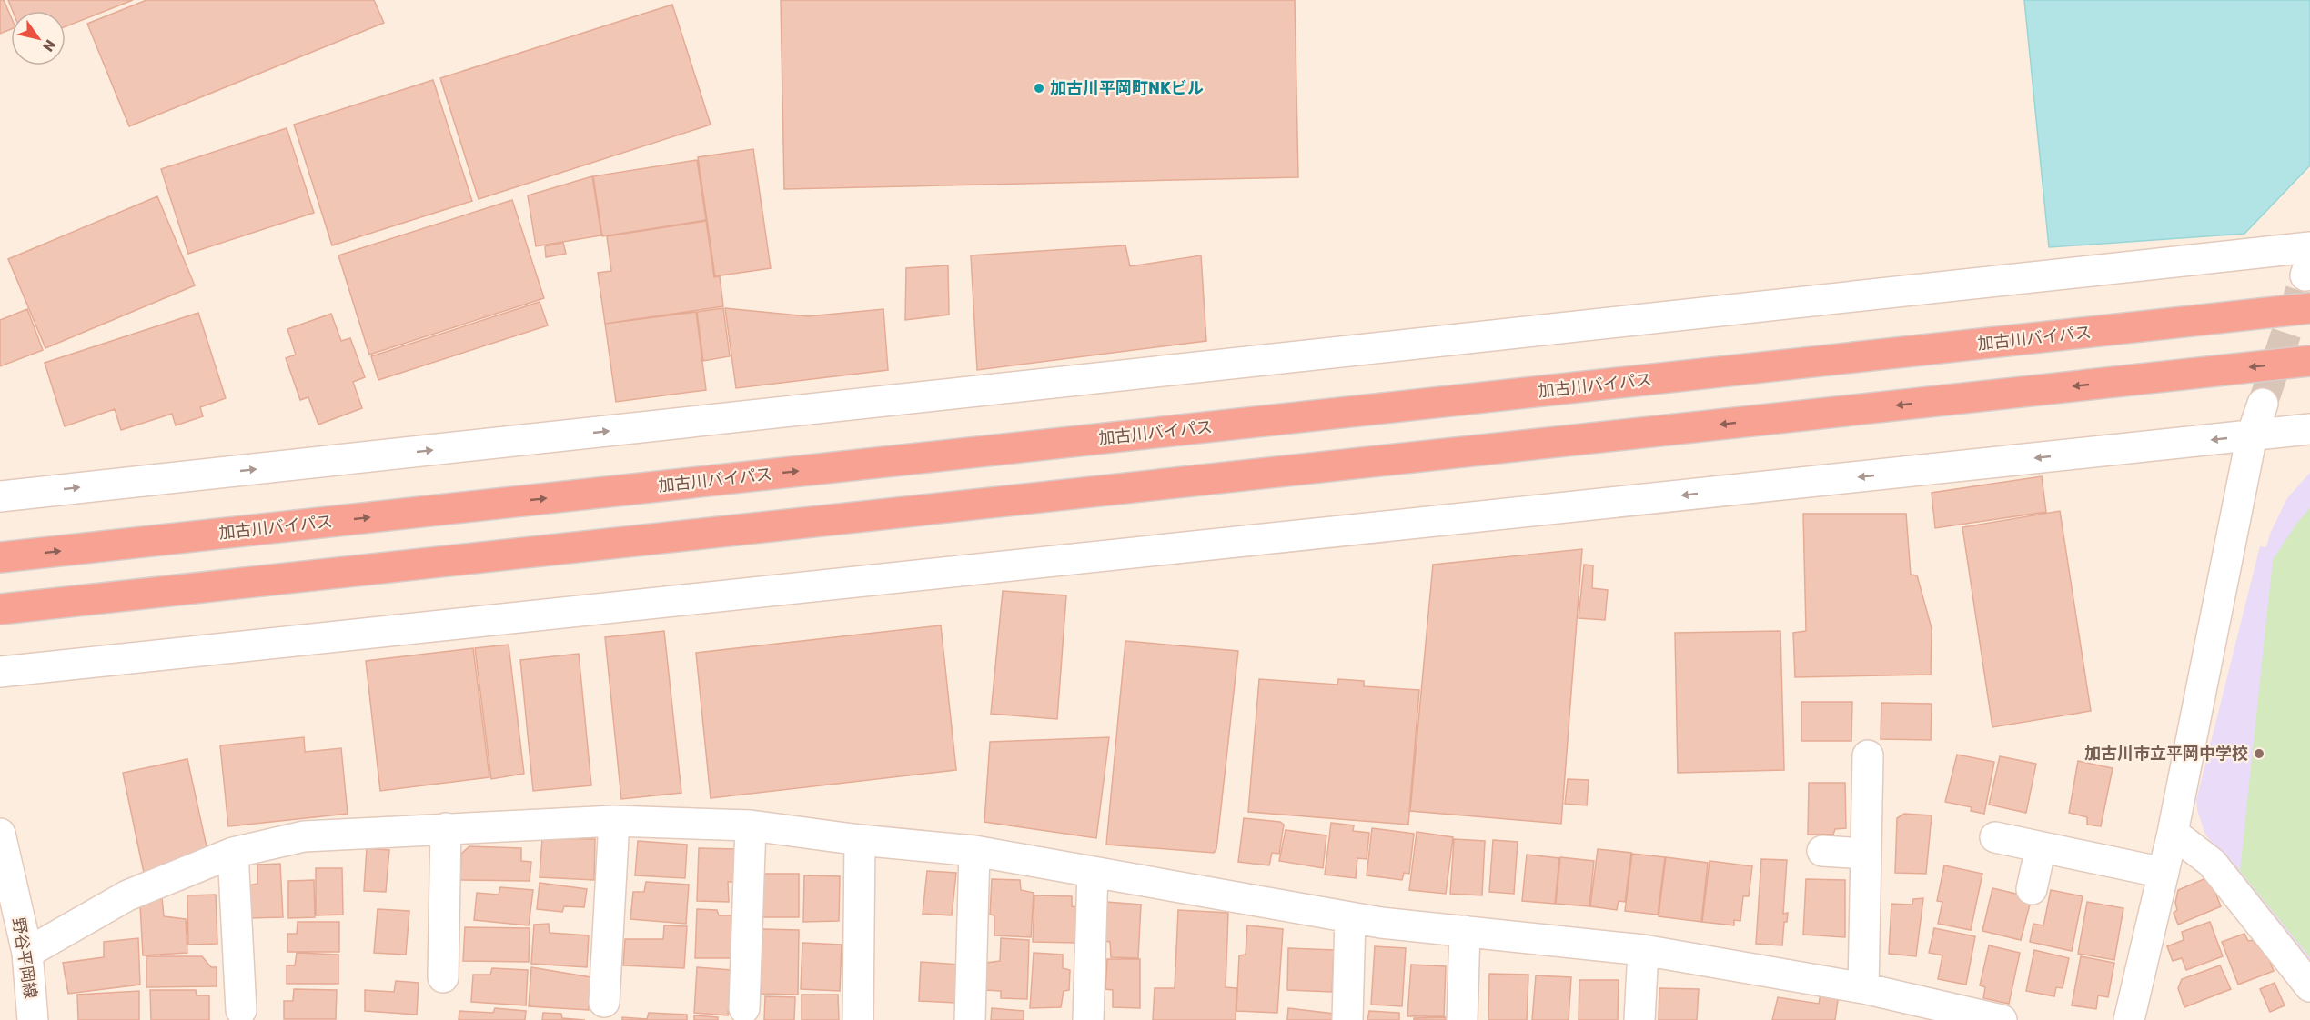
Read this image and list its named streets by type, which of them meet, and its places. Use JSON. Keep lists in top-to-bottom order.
{
  "streets": {
    "highway": ["加古川バイパス"],
    "street": ["野谷平岡線"]
  },
  "places": ["加古川平岡町NKビル", "加古川市立平岡中学校"],
  "north": "bottom right"
}
